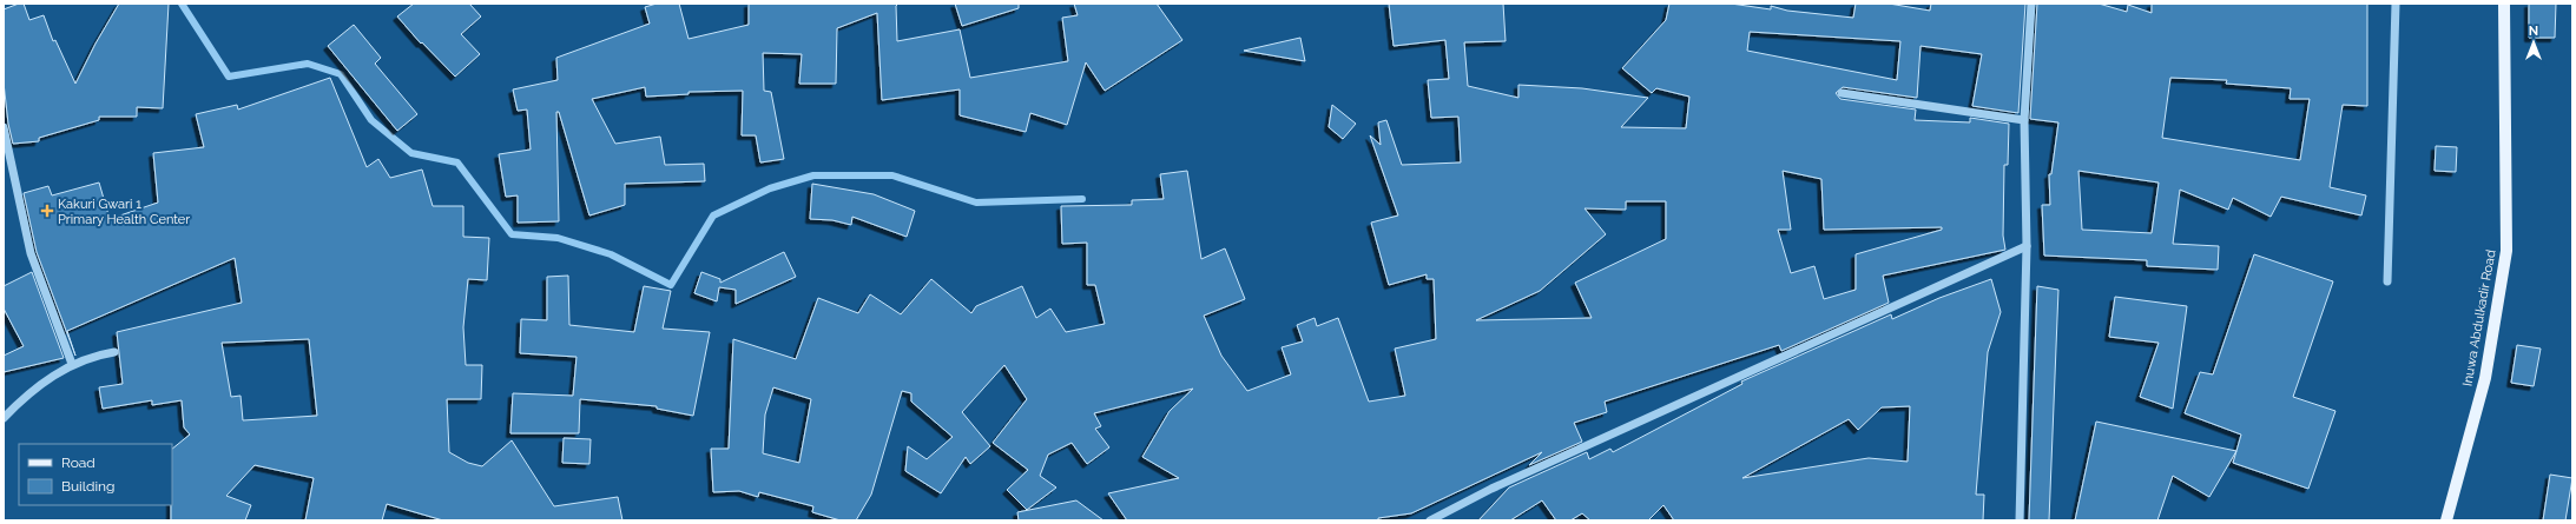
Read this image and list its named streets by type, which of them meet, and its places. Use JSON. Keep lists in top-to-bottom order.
{
  "streets": {
    "main road": ["Inuwa Abdulkadir Road"]
  },
  "places": {
    "health": ["Kakuri Gwari 1 Primary Health Center"]
  },
  "legend": ["Road", "Building"],
  "north": "top"
}
